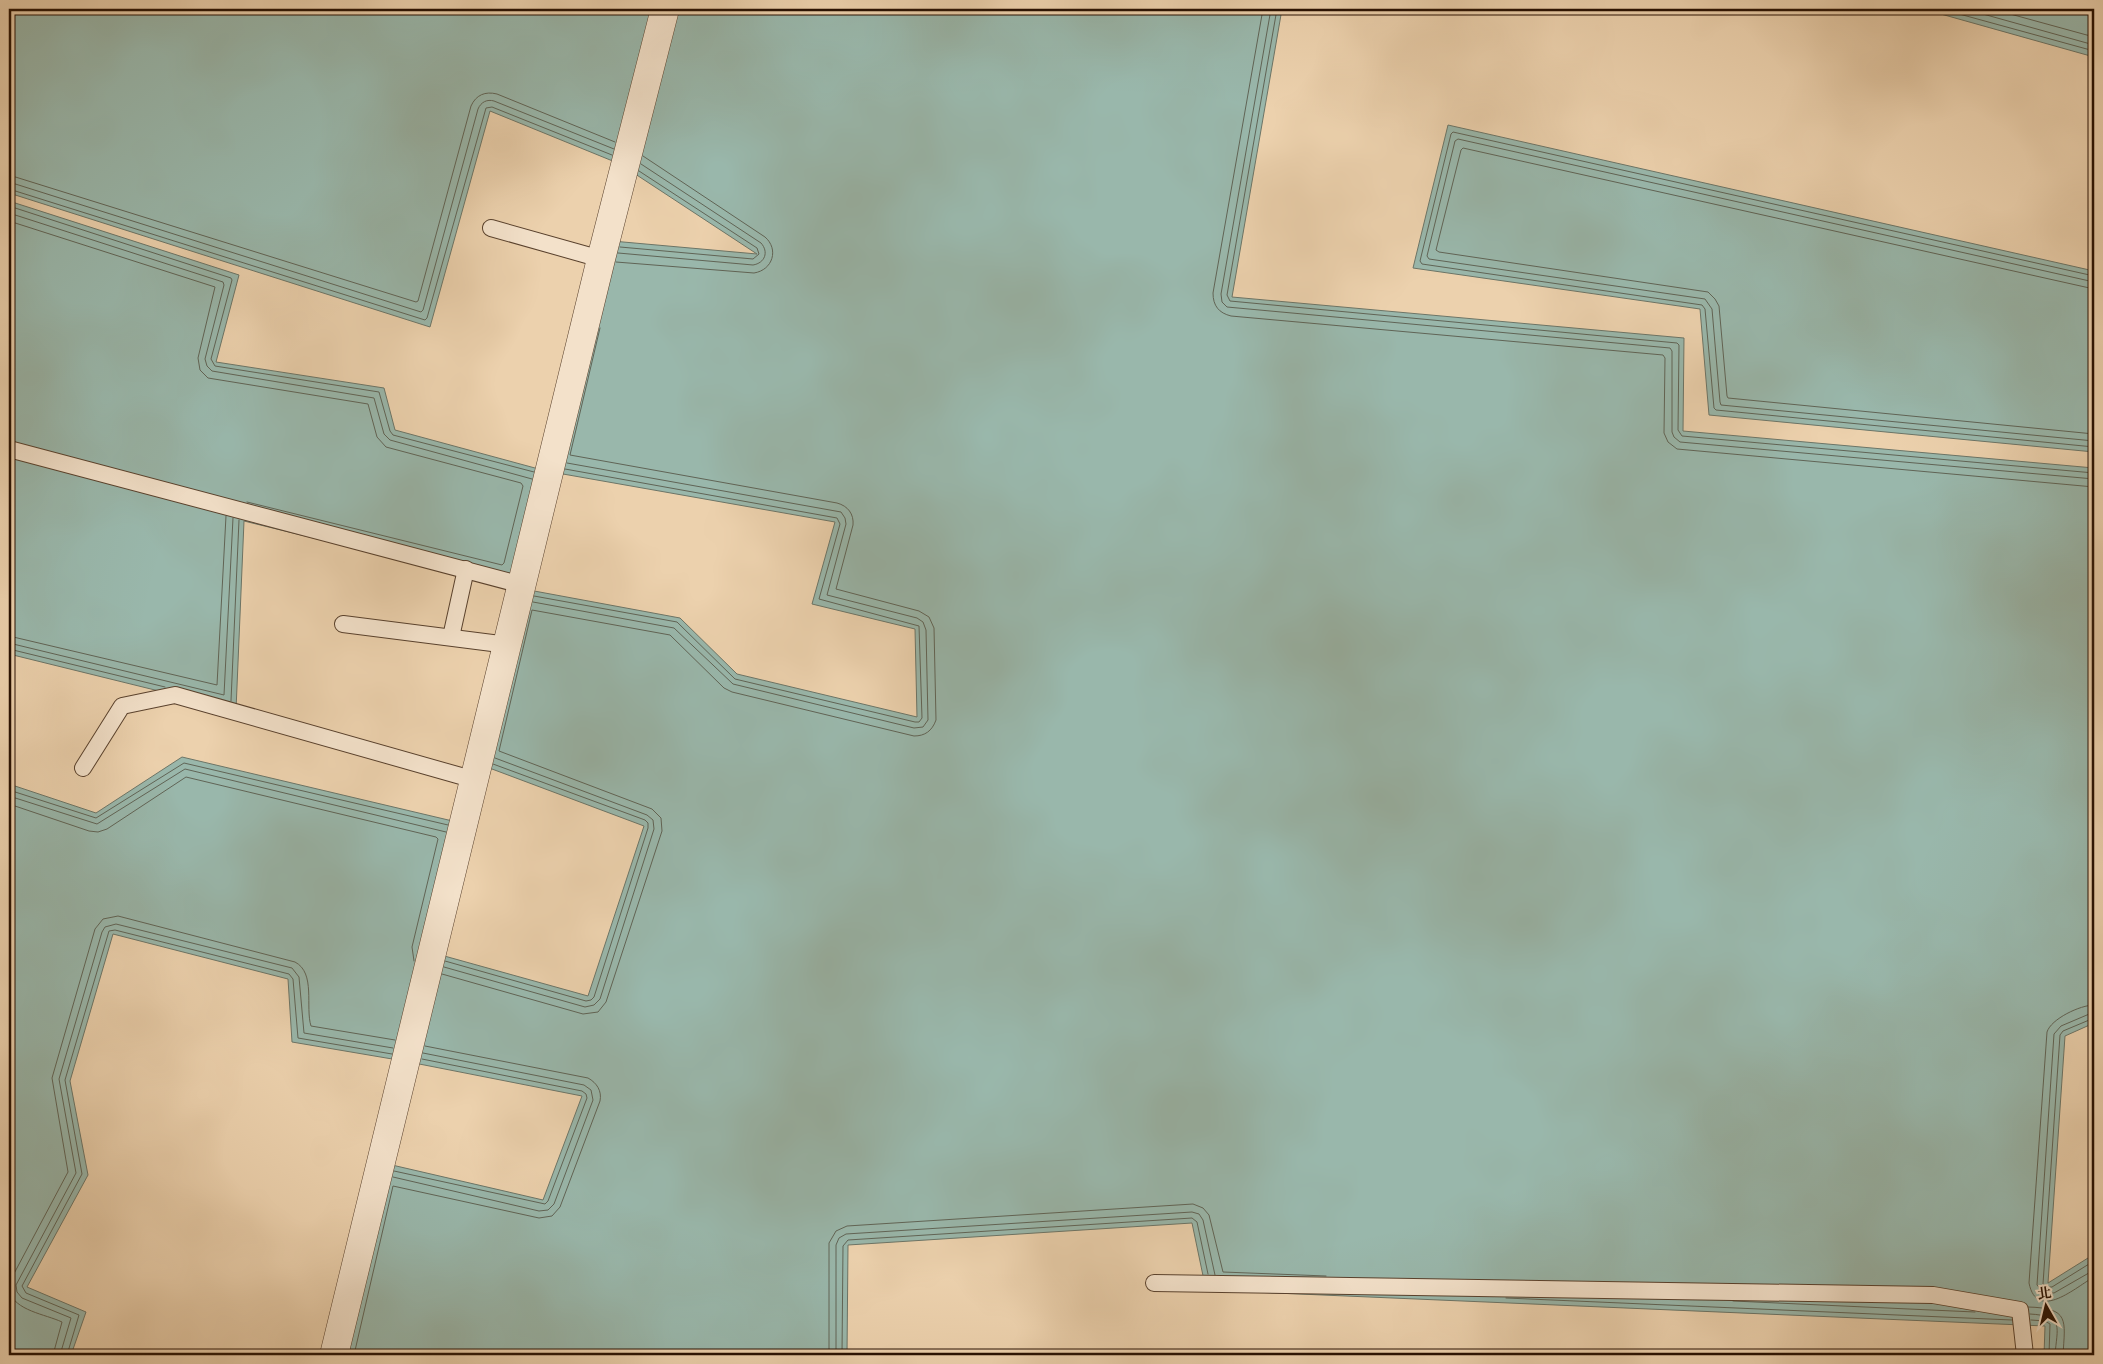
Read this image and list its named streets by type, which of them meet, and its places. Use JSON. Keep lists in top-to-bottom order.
{
  "north": "top"
}
